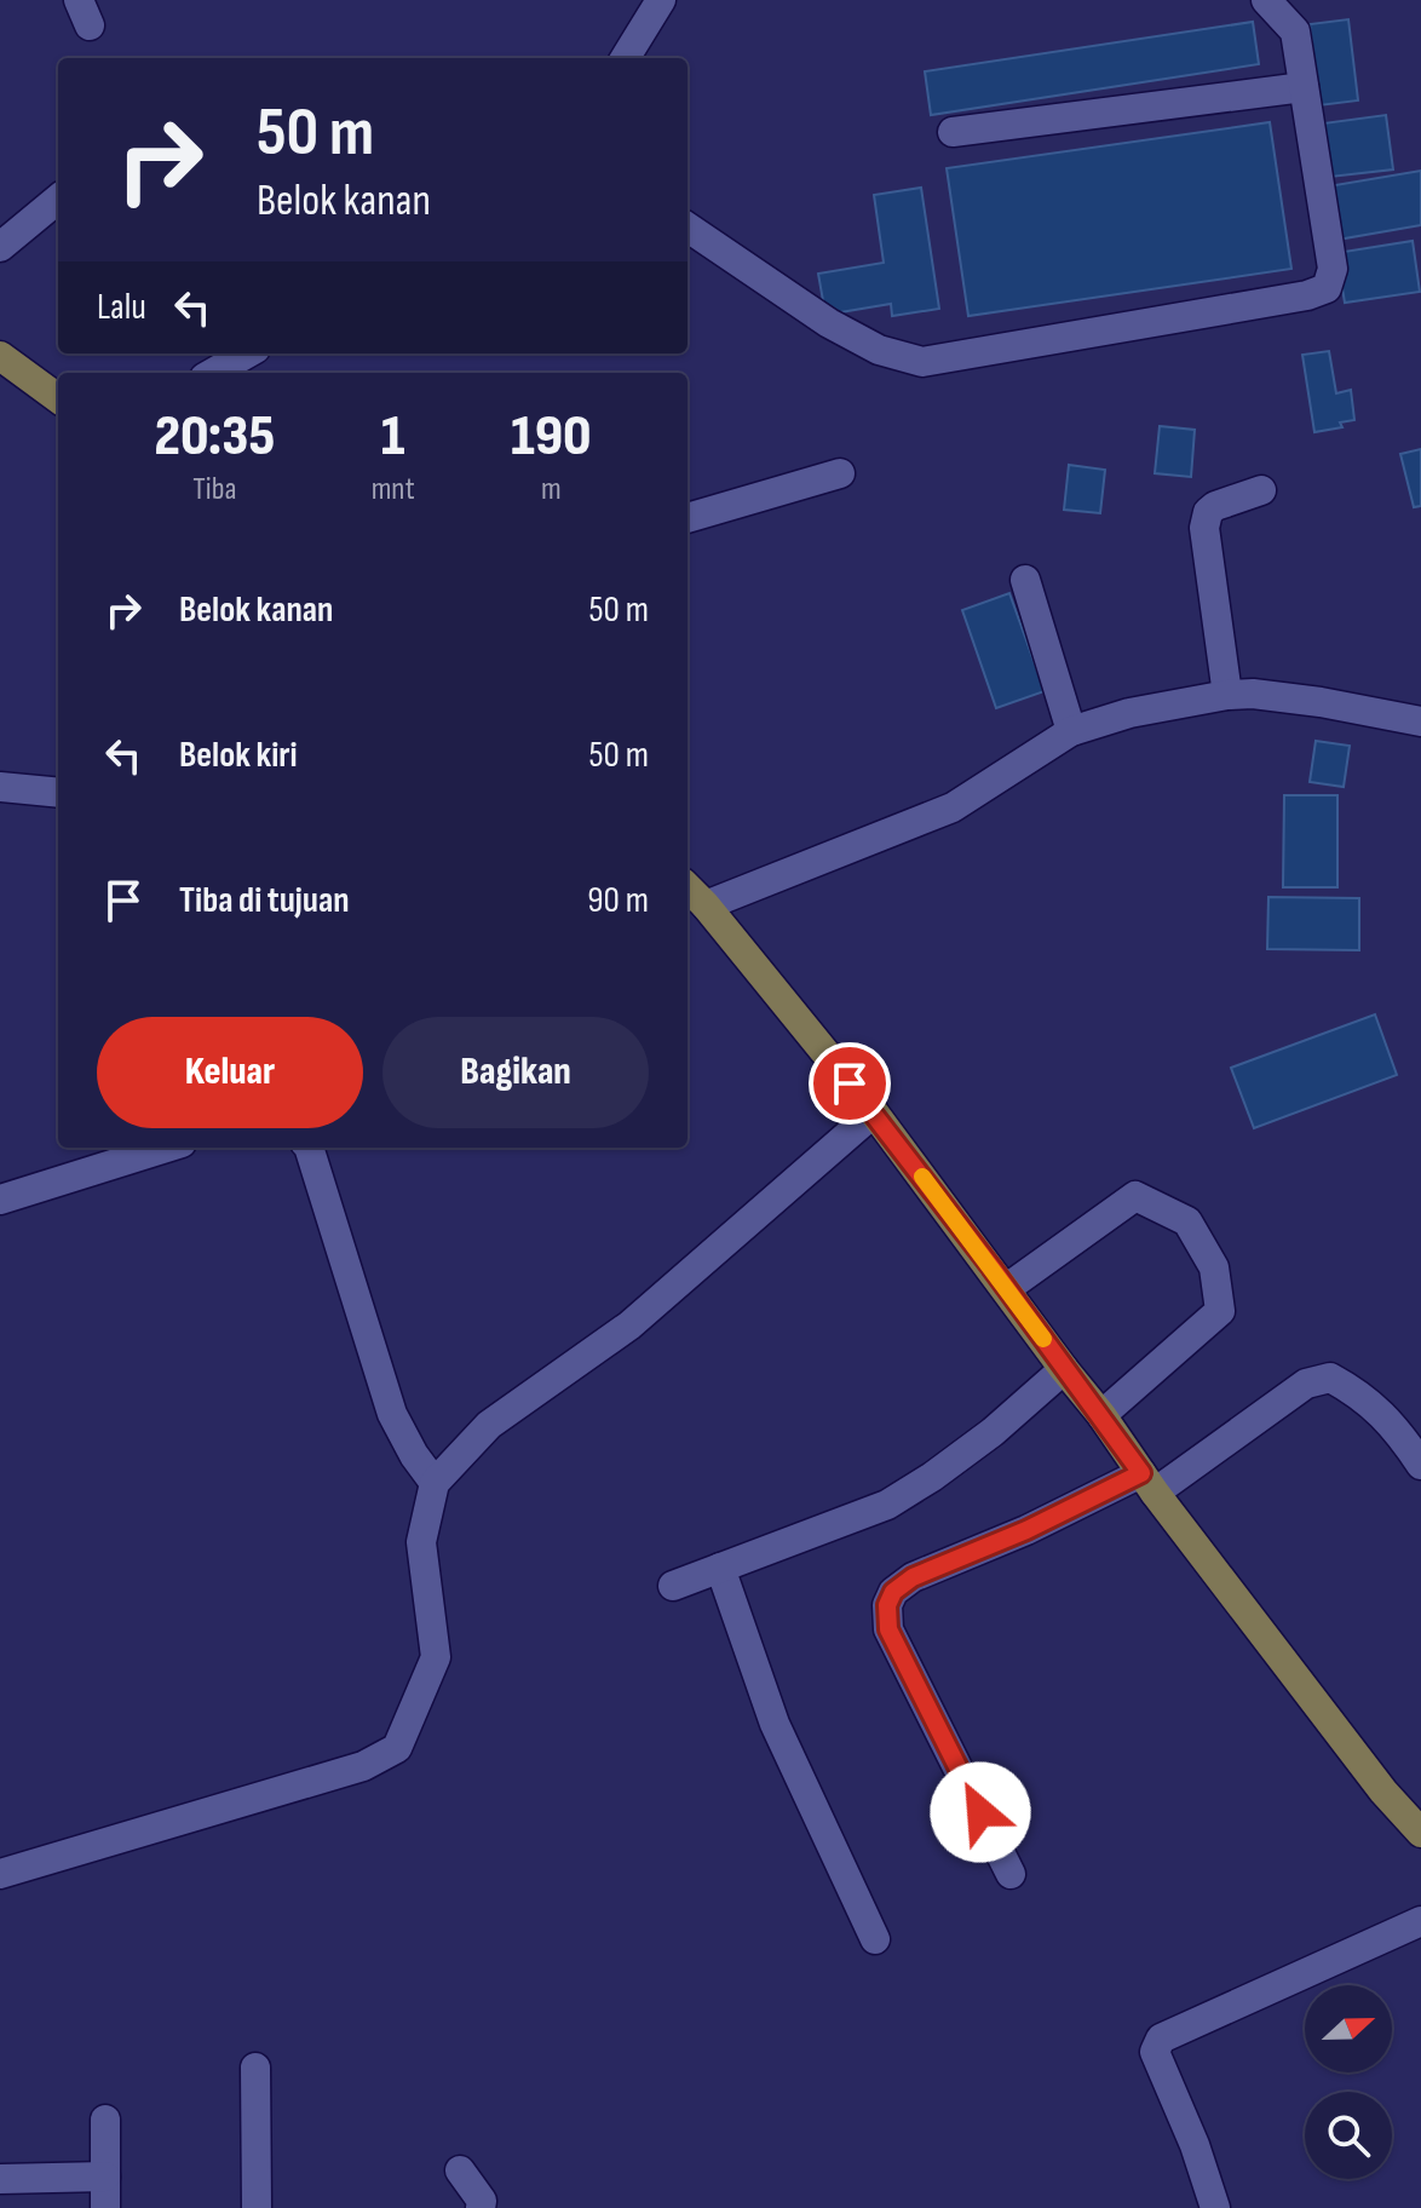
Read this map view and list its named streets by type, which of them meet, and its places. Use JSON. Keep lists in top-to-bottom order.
{
  "north": "right",
  "page": {
    "turn": ["50 m", "Belok kanan"],
    "then": "Lalu",
    "eta": [
      "20:35",
      "Tiba",
      "1",
      "mnt",
      "190",
      "m"
    ],
    "list": [
      {
        "name": "Belok kanan",
        "value": "50 m"
      },
      {
        "name": "Belok kiri",
        "value": "50 m"
      },
      {
        "name": "Tiba di tujuan",
        "value": "90 m"
      }
    ],
    "buttons": ["Keluar", "Bagikan"]
  }
}
